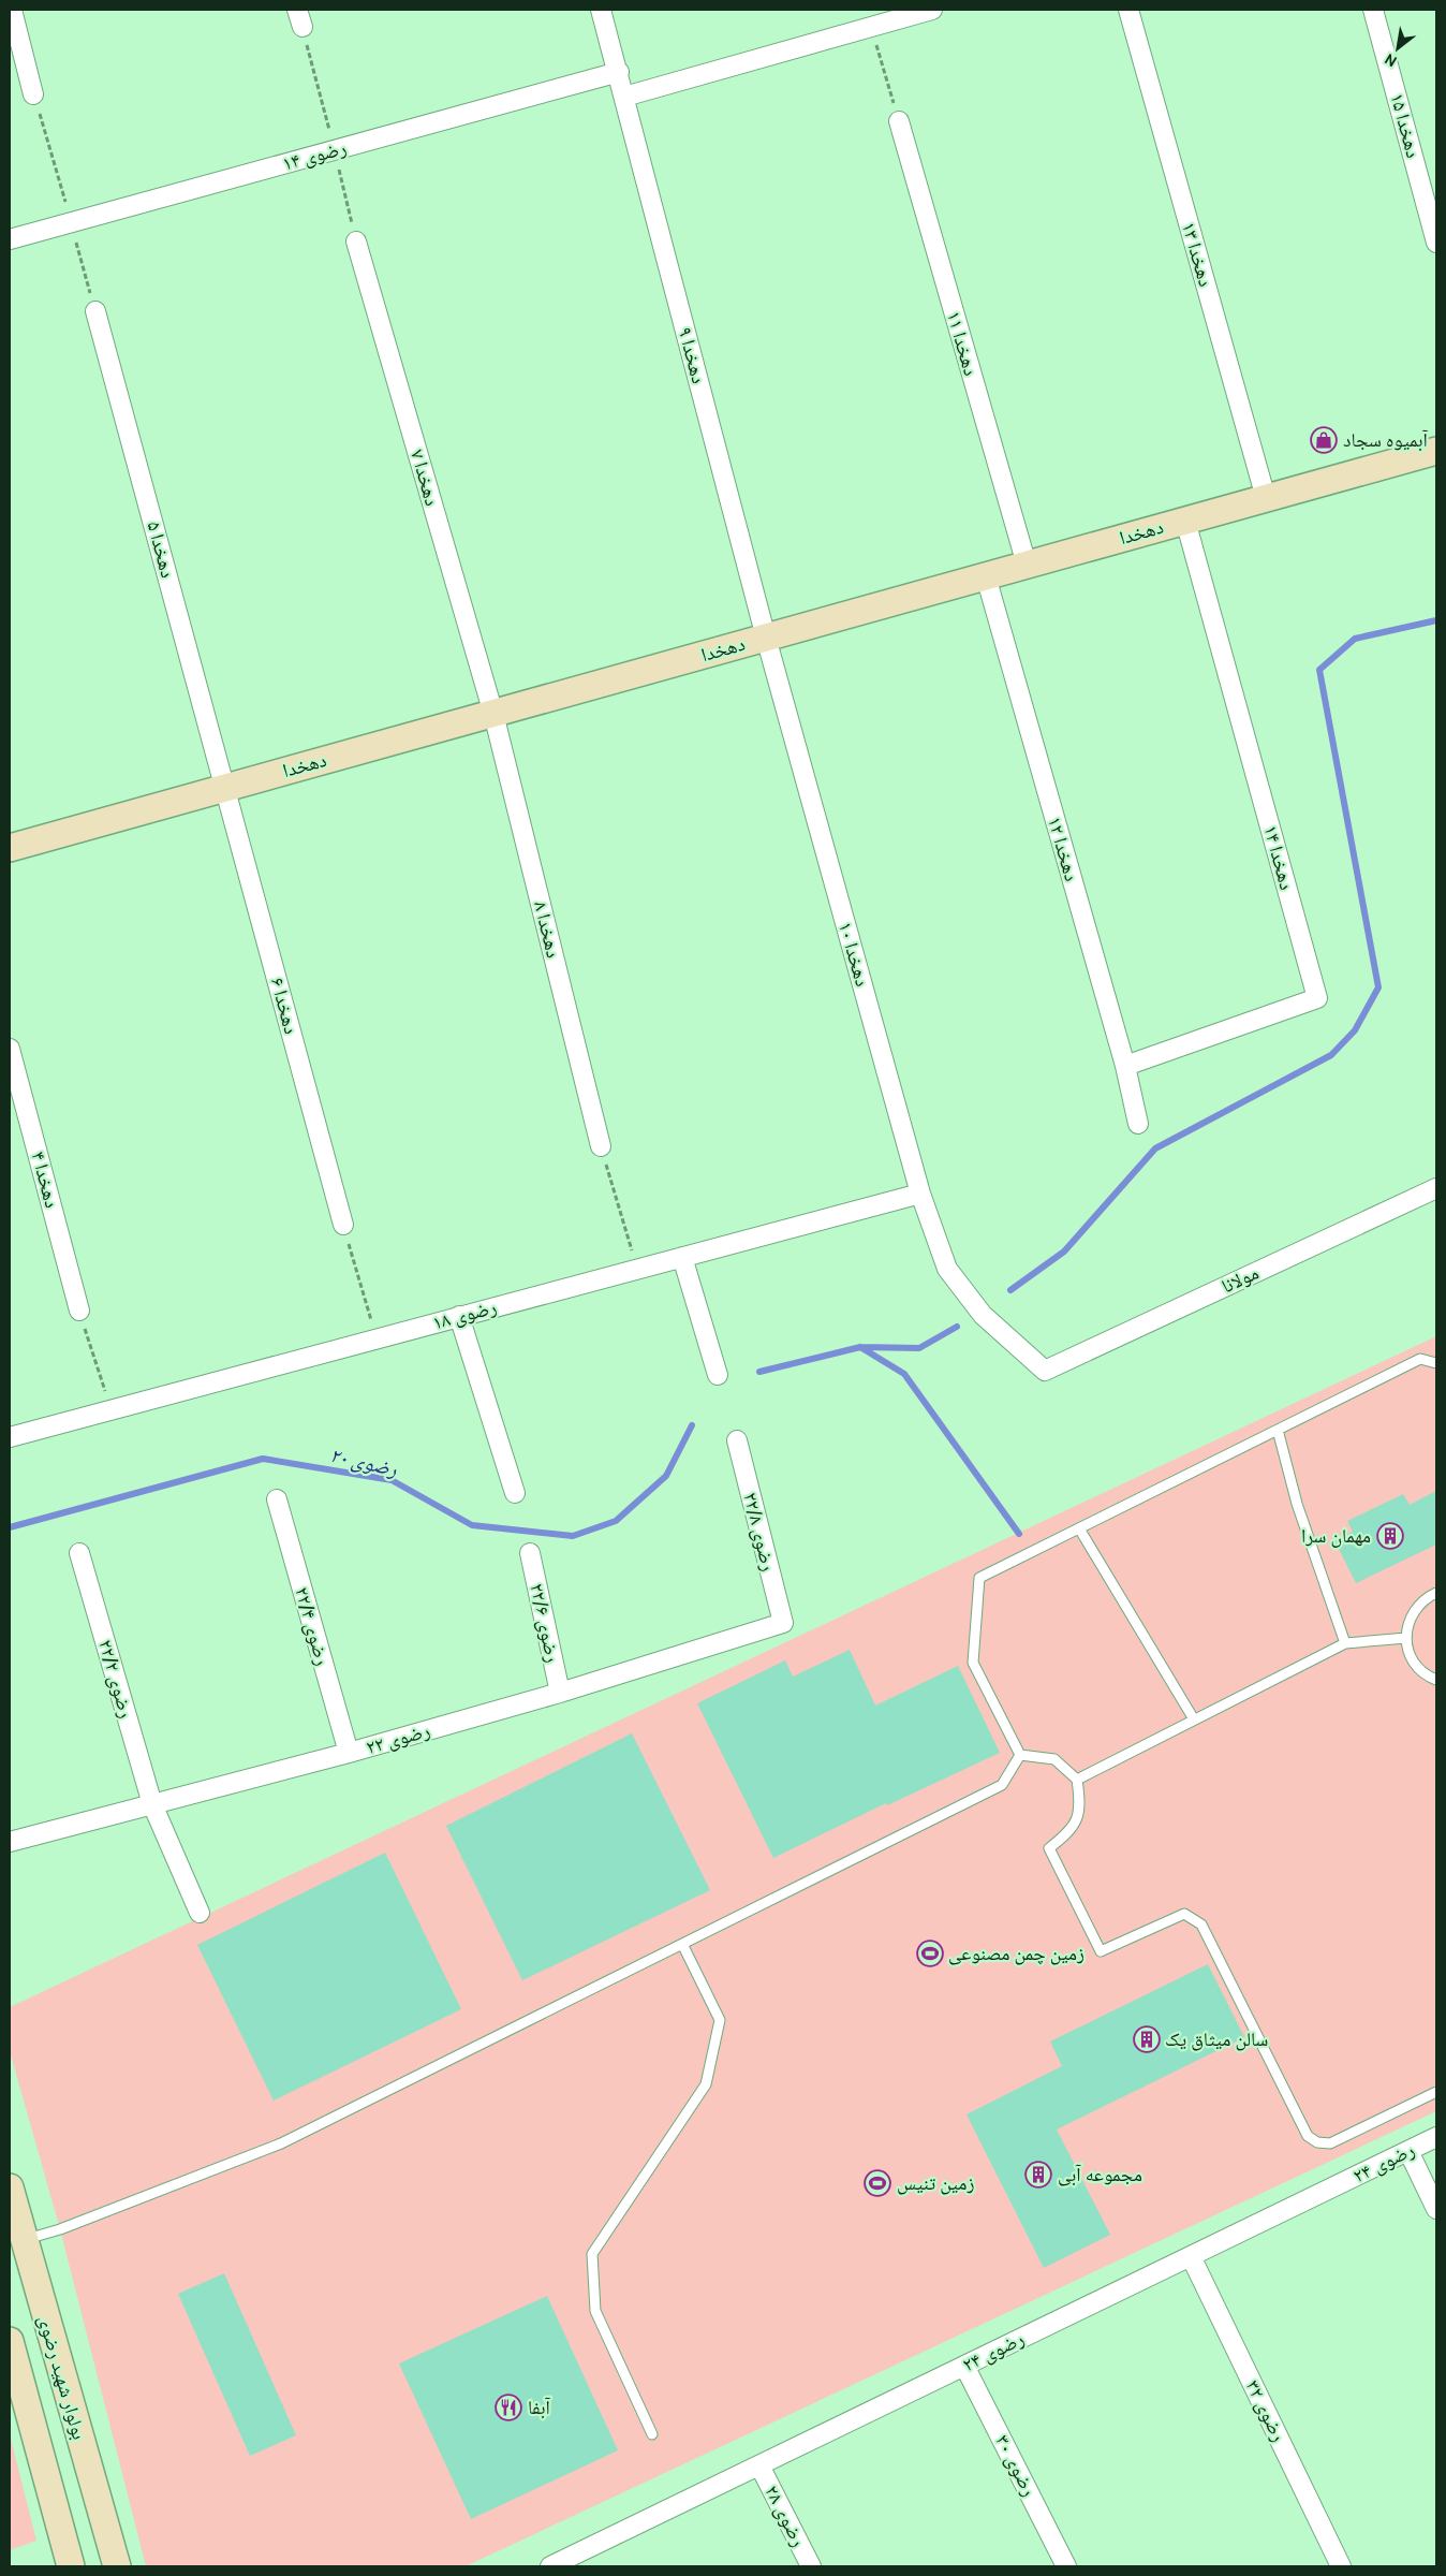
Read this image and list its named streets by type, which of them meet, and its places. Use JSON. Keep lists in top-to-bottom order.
{
  "streets": {
    "street": [
      "دهخدا ۱۵",
      "رضوی ۱۴",
      "دهخدا ۱۳",
      "دهخدا ۱۱",
      "دهخدا ۹",
      "دهخدا ۷",
      "دهخدا",
      "دهخدا ۵",
      "دهخدا ۱۲",
      "دهخدا ۱۴",
      "دهخدا ۸",
      "دهخدا ۱۰",
      "دهخدا ۶",
      "دهخدا ۴",
      "مولانا",
      "رضوی ۱۸",
      "رضوی ۲۲/۸",
      "رضوی ۲۲/۶",
      "رضوی ۲۲/۴",
      "رضوی ۲۲/۲",
      "رضوی ۲۲",
      "رضوی ۲۴",
      "بولوار شهید رضوی",
      "رضوی ۳۲",
      "رضوی ۳۰",
      "رضوی ۲۸"
    ]
  },
  "crossings": [
    ["رضوی ۱۴", "دهخدا ۹"],
    ["دهخدا ۱۳", "دهخدا"],
    ["دهخدا ۱۱", "دهخدا"],
    ["دهخدا ۹", "دهخدا"],
    ["دهخدا ۹", "دهخدا ۱۰"],
    ["دهخدا ۷", "دهخدا"],
    ["دهخدا ۷", "دهخدا ۸"],
    ["دهخدا", "دهخدا ۵"],
    ["دهخدا", "دهخدا ۱۲"],
    ["دهخدا", "دهخدا ۱۴"],
    ["دهخدا", "دهخدا ۸"],
    ["دهخدا", "دهخدا ۱۰"],
    ["دهخدا", "دهخدا ۶"],
    ["دهخدا ۵", "دهخدا ۶"],
    ["دهخدا ۱۲", "دهخدا ۱۴"],
    ["دهخدا ۱۰", "مولانا"],
    ["دهخدا ۱۰", "رضوی ۱۸"],
    ["رضوی ۲۲/۸", "رضوی ۲۲"],
    ["رضوی ۲۲/۶", "رضوی ۲۲"],
    ["رضوی ۲۲/۴", "رضوی ۲۲"],
    ["رضوی ۲۲/۲", "رضوی ۲۲"],
    ["رضوی ۲۴", "رضوی ۳۲"],
    ["رضوی ۲۴", "رضوی ۳۰"],
    ["رضوی ۲۴", "رضوی ۲۸"]
  ],
  "water": ["رضوی ۲۰"],
  "places": {
    "shop": ["آبمیوه سجاد"],
    "building": ["مهمان سرا", "سالن میثاق یک", "مجموعه آبی"],
    "sports": ["زمین چمن مصنوعی", "زمین تنیس"],
    "restaurant": ["آبفا"]
  },
  "north": "bottom left"
}
